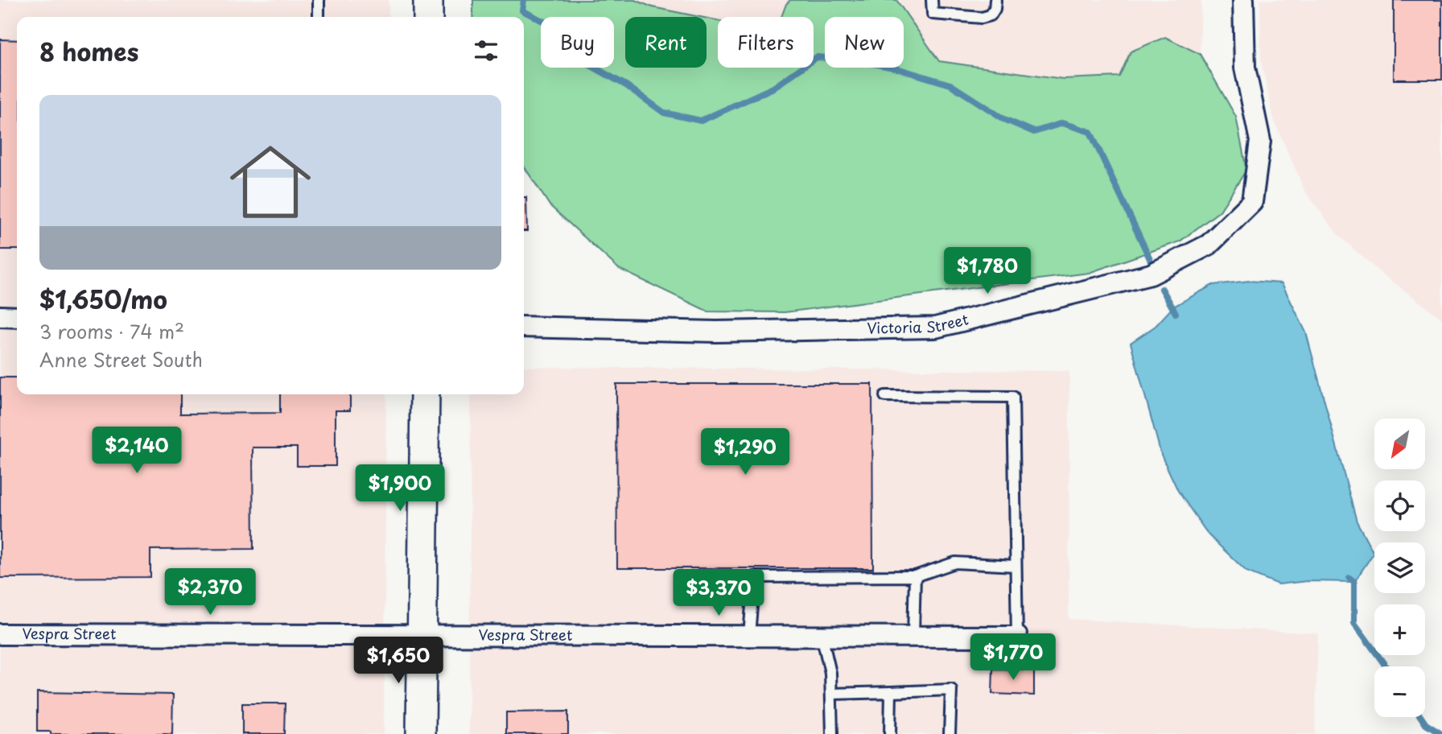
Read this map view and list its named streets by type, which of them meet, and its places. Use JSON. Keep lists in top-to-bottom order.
{
  "streets": {
    "street": ["Victoria Street", "Vespra Street"]
  },
  "north": "bottom left",
  "page": {
    "chip": [
      "Buy",
      "Rent",
      "Filters",
      "New"
    ],
    "heading": "8 homes",
    "list": [
      {
        "name": "$1,650/mo",
        "note": "3 rooms · 74 m² · Anne Street South"
      }
    ],
    "price": [
      "$1,780",
      "$2,140",
      "$1,290",
      "$1,900",
      "$2,370",
      "$3,370",
      "$1,770",
      "$1,650"
    ],
    "map_buttons": ["+", "−"]
  }
}
